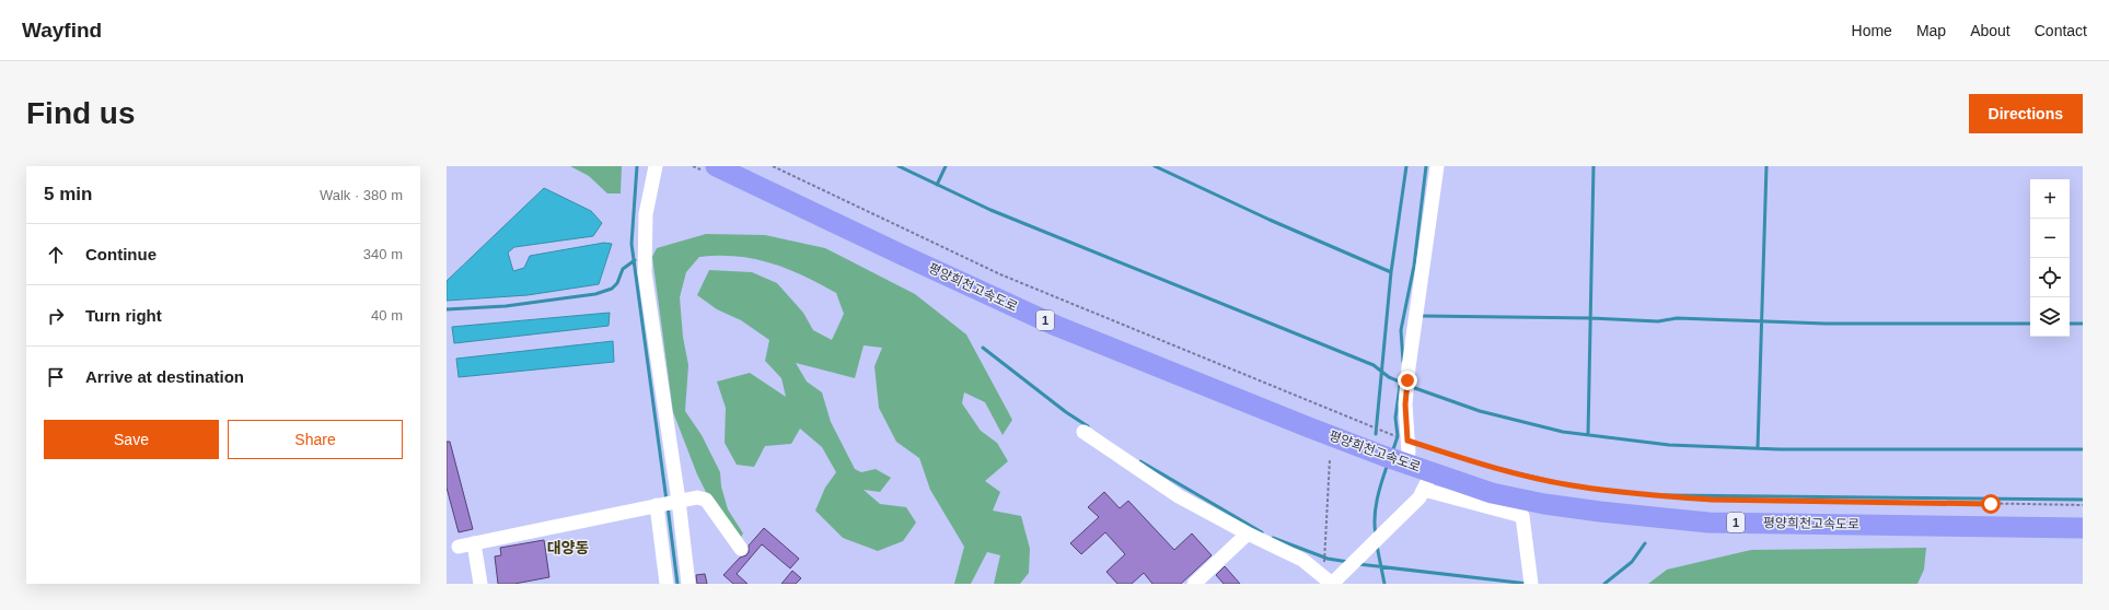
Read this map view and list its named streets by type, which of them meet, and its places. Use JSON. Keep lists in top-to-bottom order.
{
  "streets": {
    "highway": ["평양희천고속도로", "1"]
  },
  "districts": ["대양동"],
  "page": {
    "header": "Wayfind",
    "nav": [
      "Home",
      "Map",
      "About",
      "Contact"
    ],
    "buttons": [
      "Directions",
      ["Save", "Share"]
    ],
    "title": "Find us",
    "heading": ["5 min", "Walk · 380 m"],
    "map_buttons": ["+", "−"],
    "list": [
      ["Continue", "340 m"],
      ["Turn right", "40 m"],
      "Arrive at destination"
    ]
  }
}
